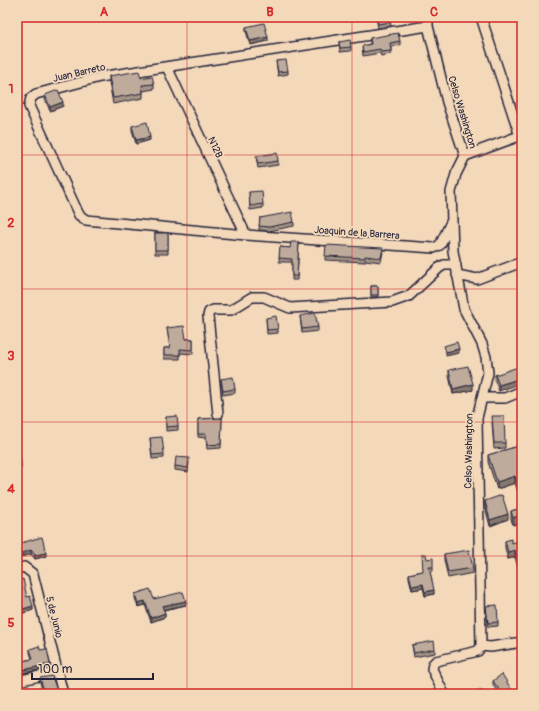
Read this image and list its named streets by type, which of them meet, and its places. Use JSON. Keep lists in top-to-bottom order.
{
  "streets": {
    "street": [
      "Juan Barreto",
      "Celso Washington",
      "N12B",
      "Joaquin de la Barrera",
      "5 de Junio"
    ]
  },
  "crossings": [
    ["Juan Barreto", "Celso Washington"],
    ["Juan Barreto", "N12B"],
    ["Juan Barreto", "Joaquin de la Barrera"],
    ["Celso Washington", "Joaquin de la Barrera"],
    ["N12B", "Joaquin de la Barrera"]
  ],
  "scale_bar": "100 m",
  "grid": {
    "columns": ["A", "B", "C"],
    "rows": [
      "1",
      "2",
      "3",
      "4",
      "5"
    ]
  }
}
